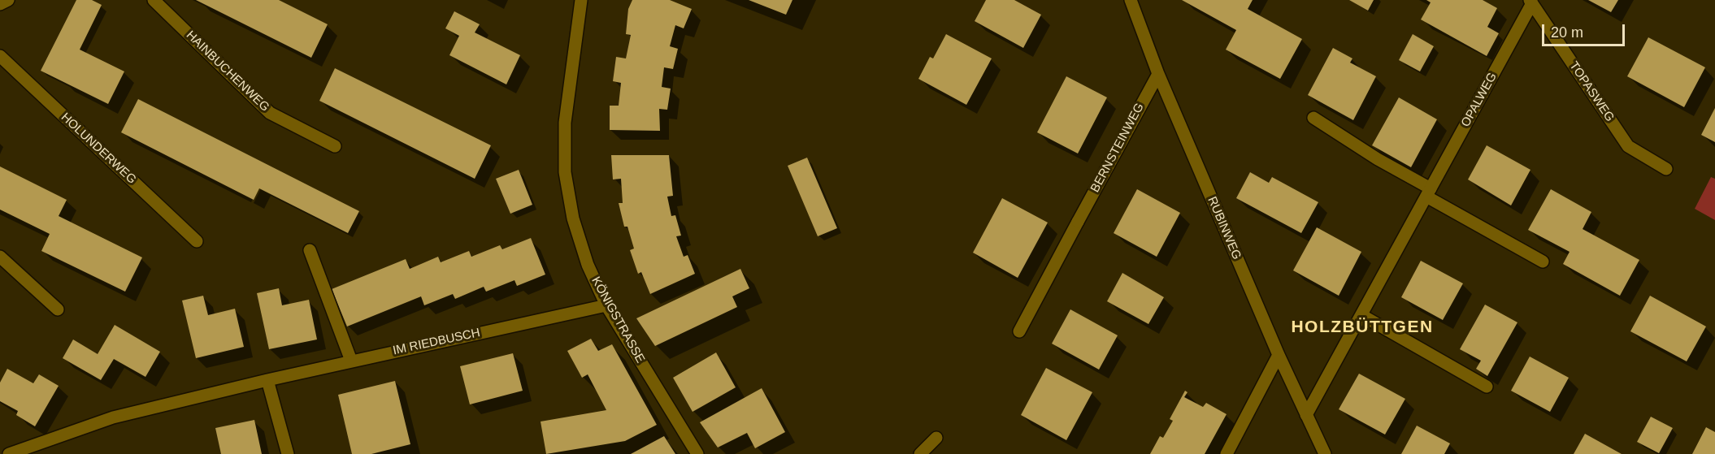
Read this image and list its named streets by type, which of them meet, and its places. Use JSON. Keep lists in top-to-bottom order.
{
  "streets": {
    "street": [
      "HAINBUCHENWEG",
      "TOPASWEG",
      "OPALWEG",
      "BERNSTEINWEG",
      "HOLUNDERWEG",
      "RUBINWEG",
      "KÖNIGSTRASSE",
      "IM RIEDBUSCH"
    ]
  },
  "crossings": [
    ["TOPASWEG", "OPALWEG"],
    ["OPALWEG", "RUBINWEG"],
    ["BERNSTEINWEG", "RUBINWEG"],
    ["KÖNIGSTRASSE", "IM RIEDBUSCH"]
  ],
  "districts": ["HOLZBÜTTGEN"],
  "scale_bar": "20 m"
}
